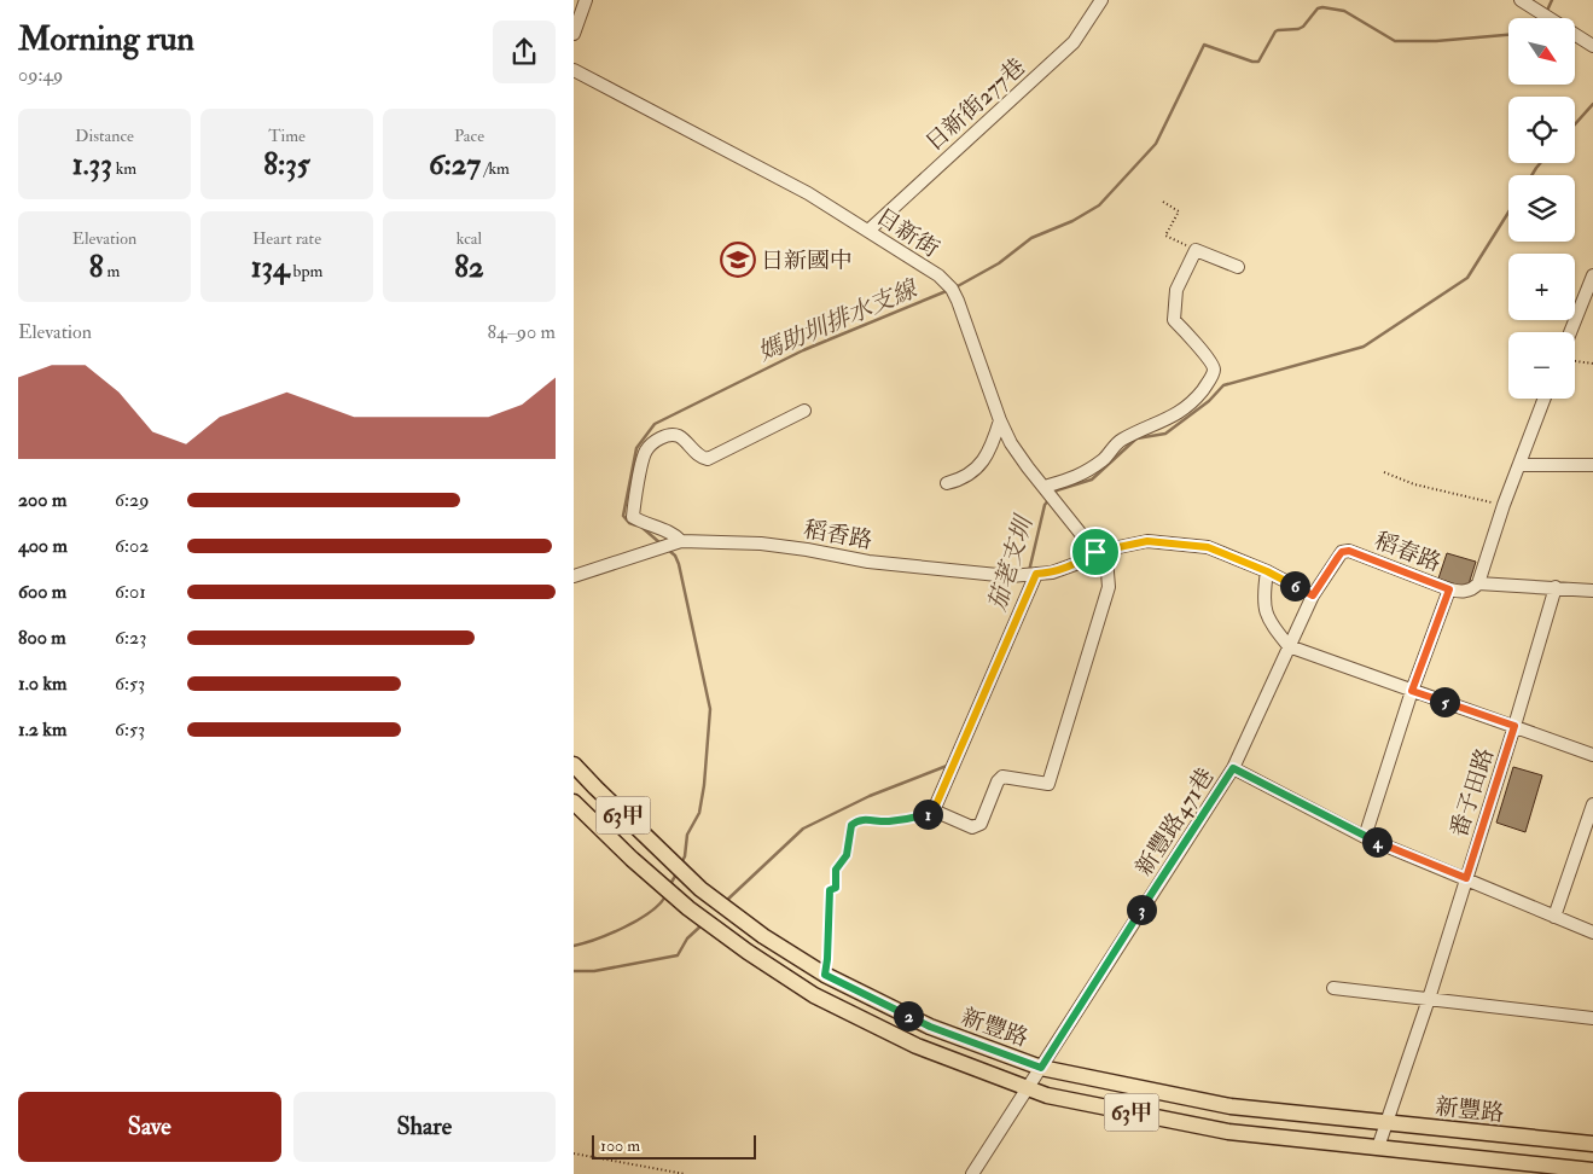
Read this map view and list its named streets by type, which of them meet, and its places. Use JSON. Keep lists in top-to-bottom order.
{
  "streets": {
    "main road": ["63甲", "新豐路"],
    "street": [
      "日新街277巷",
      "日新街",
      "稻香路",
      "稻春路",
      "番子田路",
      "新豐路471巷"
    ]
  },
  "crossings": [
    ["日新街277巷", "日新街"],
    ["日新街", "稻香路"],
    ["稻春路", "番子田路"],
    ["稻春路", "新豐路471巷"],
    ["番子田路", "新豐路"],
    ["新豐路471巷", "新豐路"]
  ],
  "water": ["媽助圳排水支線", "茄荖支圳"],
  "places": {
    "school or university": ["日新國中"]
  },
  "scale_bar": "100 m",
  "north": "bottom right",
  "page": {
    "heading": ["Morning run", "09:49"],
    "map_buttons": ["+", "−"],
    "stats": [
      ["Distance", "1.33 km"],
      ["Time", "8:35"],
      ["Pace", "6:27 /km"],
      ["Elevation", "8 m"],
      ["Heart rate", "134 bpm"],
      ["kcal", "82"]
    ],
    "chart": ["Elevation", "84–90 m"],
    "list": [
      {
        "name": "200 m",
        "note": "6:29"
      },
      {
        "name": "400 m",
        "note": "6:02"
      },
      {
        "name": "600 m",
        "note": "6:01"
      },
      {
        "name": "800 m",
        "note": "6:23"
      },
      {
        "name": "1.0 km",
        "note": "6:53"
      },
      {
        "name": "1.2 km",
        "note": "6:53"
      }
    ],
    "pins": [
      "6",
      "5",
      "1",
      "4",
      "3",
      "2"
    ],
    "buttons": ["Save", "Share"],
    "scale": "100 m"
  }
}
